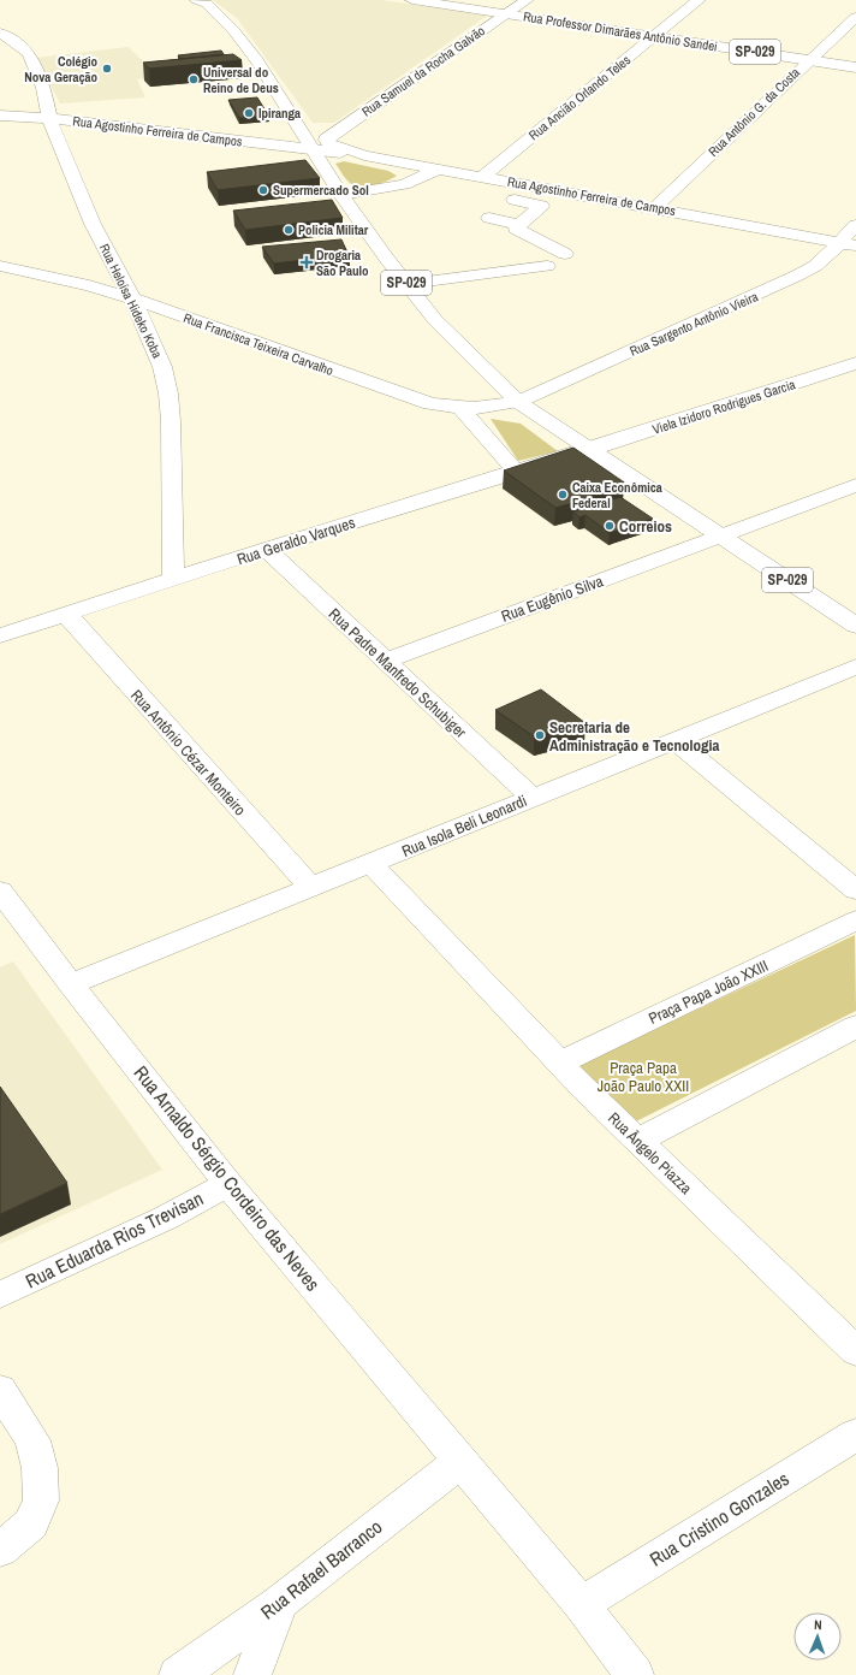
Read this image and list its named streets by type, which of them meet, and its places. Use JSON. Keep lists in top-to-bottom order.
{
  "streets": {
    "main road": [
      "Rua Professor Dimarães Antônio Sandei",
      "SP-029",
      "Rua Samuel da Rocha Galvão",
      "Rua Ancião Orlando Teles",
      "Rua Antônio G. da Costa",
      "Rua Agostinho Ferreira de Campos",
      "Rua Heloísa Hideko Koba",
      "Rua Sargento Antônio Vieira",
      "Rua Francisca Teixeira Carvalho",
      "Viela Izidoro Rodrigues Garcia",
      "Rua Geraldo Varques",
      "Rua Eugênio Silva",
      "Rua Padre Manfredo Schubiger",
      "Rua Antônio Cézar Monteiro",
      "Rua Isola Beli Leonardi",
      "Praça Papa João XXIII",
      "Rua Ângelo Piazza",
      "Rua Arnaldo Sérgio Cordeiro das Neves",
      "Rua Eduarda Rios Trevisan",
      "Rua Cristino Gonzales",
      "Rua Rafael Barranco"
    ]
  },
  "crossings": [
    ["Rua Professor Dimarães Antônio Sandei", "Rua Samuel da Rocha Galvão"],
    ["Rua Professor Dimarães Antônio Sandei", "Rua Ancião Orlando Teles"],
    ["Rua Professor Dimarães Antônio Sandei", "Rua Antônio G. da Costa"],
    ["SP-029", "Rua Samuel da Rocha Galvão"],
    ["SP-029", "Rua Agostinho Ferreira de Campos"],
    ["SP-029", "Rua Sargento Antônio Vieira"],
    ["SP-029", "Rua Francisca Teixeira Carvalho"],
    ["SP-029", "Viela Izidoro Rodrigues Garcia"],
    ["SP-029", "Rua Geraldo Varques"],
    ["SP-029", "Rua Eugênio Silva"],
    ["Rua Samuel da Rocha Galvão", "Rua Agostinho Ferreira de Campos"],
    ["Rua Ancião Orlando Teles", "Rua Agostinho Ferreira de Campos"],
    ["Rua Antônio G. da Costa", "Rua Agostinho Ferreira de Campos"],
    ["Rua Agostinho Ferreira de Campos", "Rua Heloísa Hideko Koba"],
    ["Rua Agostinho Ferreira de Campos", "Rua Sargento Antônio Vieira"],
    ["Rua Heloísa Hideko Koba", "Rua Francisca Teixeira Carvalho"],
    ["Rua Heloísa Hideko Koba", "Rua Geraldo Varques"],
    ["Rua Sargento Antônio Vieira", "Rua Francisca Teixeira Carvalho"],
    ["Viela Izidoro Rodrigues Garcia", "Rua Geraldo Varques"],
    ["Rua Geraldo Varques", "Rua Padre Manfredo Schubiger"],
    ["Rua Geraldo Varques", "Rua Antônio Cézar Monteiro"],
    ["Rua Eugênio Silva", "Rua Padre Manfredo Schubiger"],
    ["Rua Padre Manfredo Schubiger", "Rua Isola Beli Leonardi"],
    ["Rua Antônio Cézar Monteiro", "Rua Isola Beli Leonardi"],
    ["Rua Isola Beli Leonardi", "Rua Ângelo Piazza"],
    ["Rua Isola Beli Leonardi", "Rua Arnaldo Sérgio Cordeiro das Neves"],
    ["Praça Papa João XXIII", "Rua Ângelo Piazza"],
    ["Rua Arnaldo Sérgio Cordeiro das Neves", "Rua Eduarda Rios Trevisan"],
    ["Rua Arnaldo Sérgio Cordeiro das Neves", "Rua Cristino Gonzales"],
    ["Rua Arnaldo Sérgio Cordeiro das Neves", "Rua Rafael Barranco"]
  ],
  "parks": ["Praça Papa João Paulo XXII"],
  "places": {
    "other": [
      "Colégio Nova Geração",
      "Universal do Reino de Deus",
      "Ipiranga",
      "Supermercado Sol",
      "Policia Militar",
      "Caixa Econômica Federal",
      "Correios",
      "Secretaria de Administração e Tecnologia"
    ],
    "health": ["Drogaria São Paulo"]
  },
  "north": "top"
}
